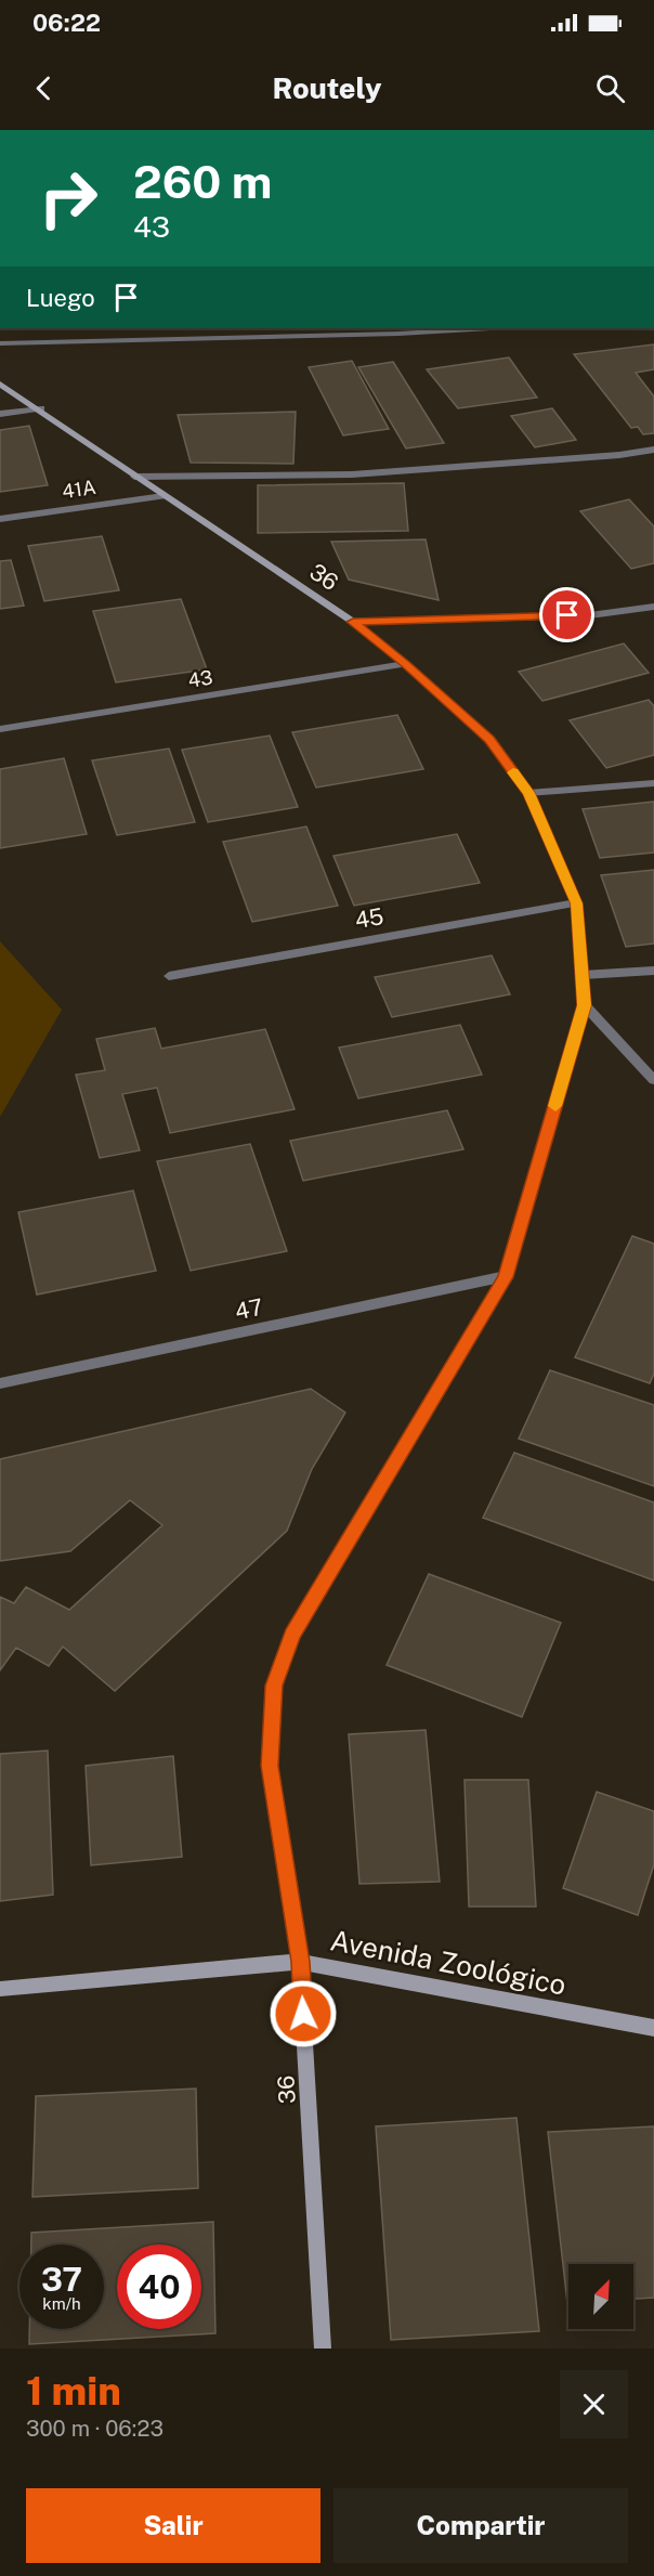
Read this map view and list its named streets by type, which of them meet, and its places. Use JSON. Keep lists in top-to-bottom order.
{
  "streets": {
    "street": [
      "41A",
      "36",
      "43",
      "45",
      "47",
      "Avenida Zoológico"
    ]
  },
  "crossings": [
    ["41A", "36"],
    ["36", "43"],
    ["36", "45"],
    ["36", "47"],
    ["36", "Avenida Zoológico"]
  ],
  "north": "top right",
  "page": {
    "status": "06:22",
    "header": "Routely",
    "turn": ["260 m", "43"],
    "then": "Luego",
    "speed": "37 km/h",
    "limit": "40",
    "heading": ["1 min", "300 m · 06:23"],
    "buttons": ["Salir", "Compartir"]
  }
}
